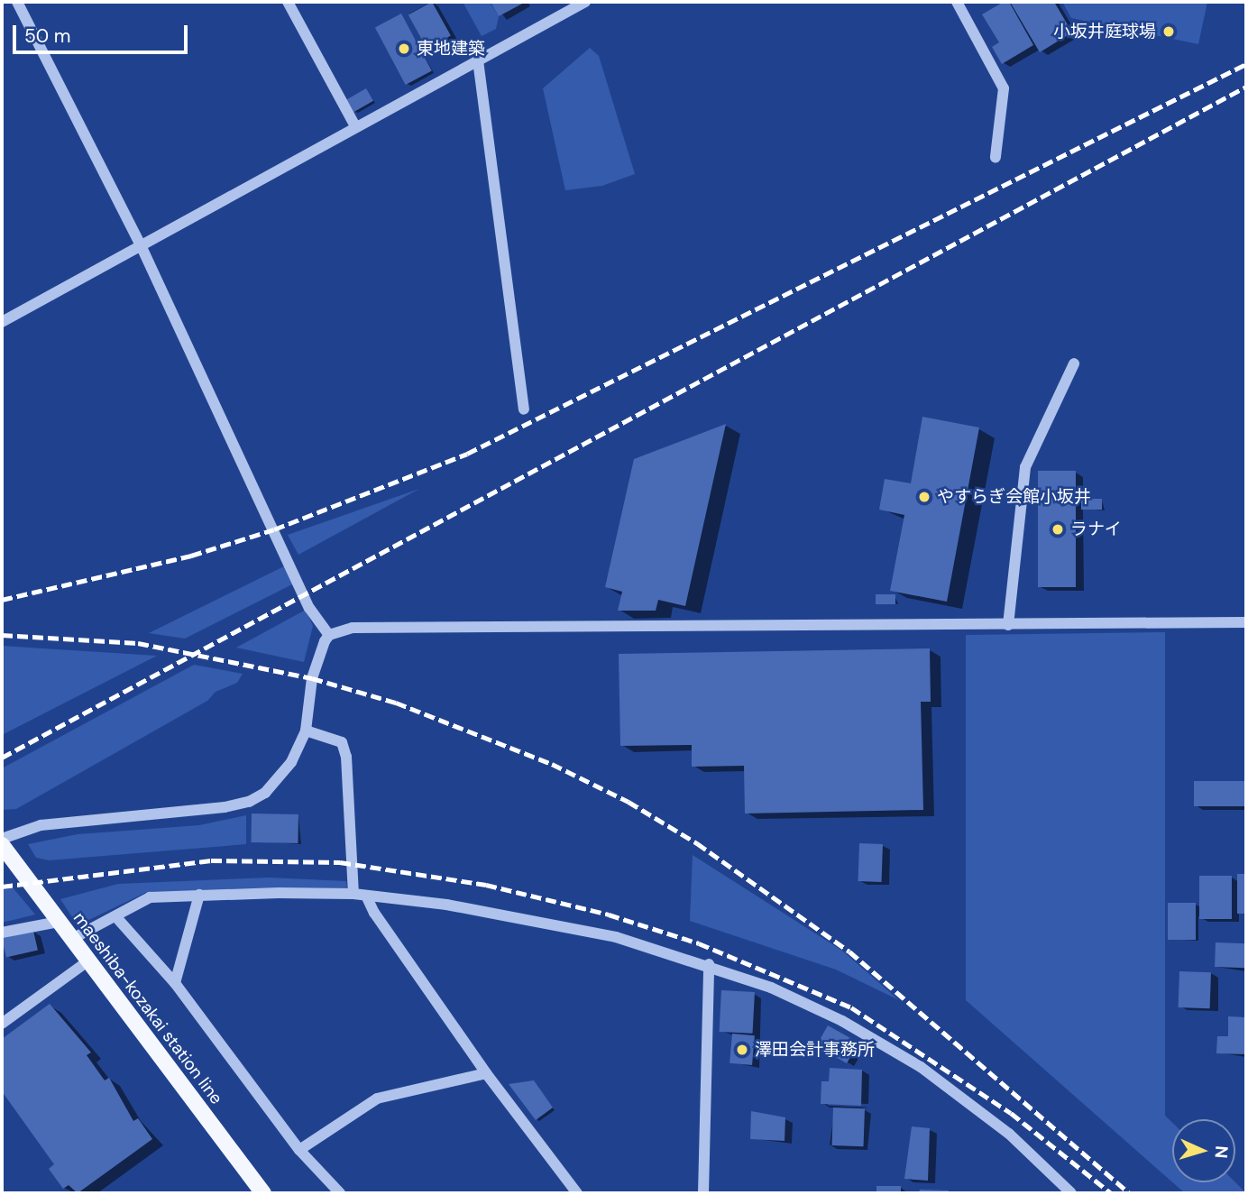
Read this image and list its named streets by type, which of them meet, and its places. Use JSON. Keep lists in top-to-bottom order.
{
  "streets": {
    "main road": ["maeshiba-kozakai station line"]
  },
  "places": [
    "小坂井庭球場",
    "東地建築",
    "やすらぎ会館小坂井",
    "ラナイ",
    "澤田会計事務所"
  ],
  "scale_bar": "50 m",
  "north": "right"
}
